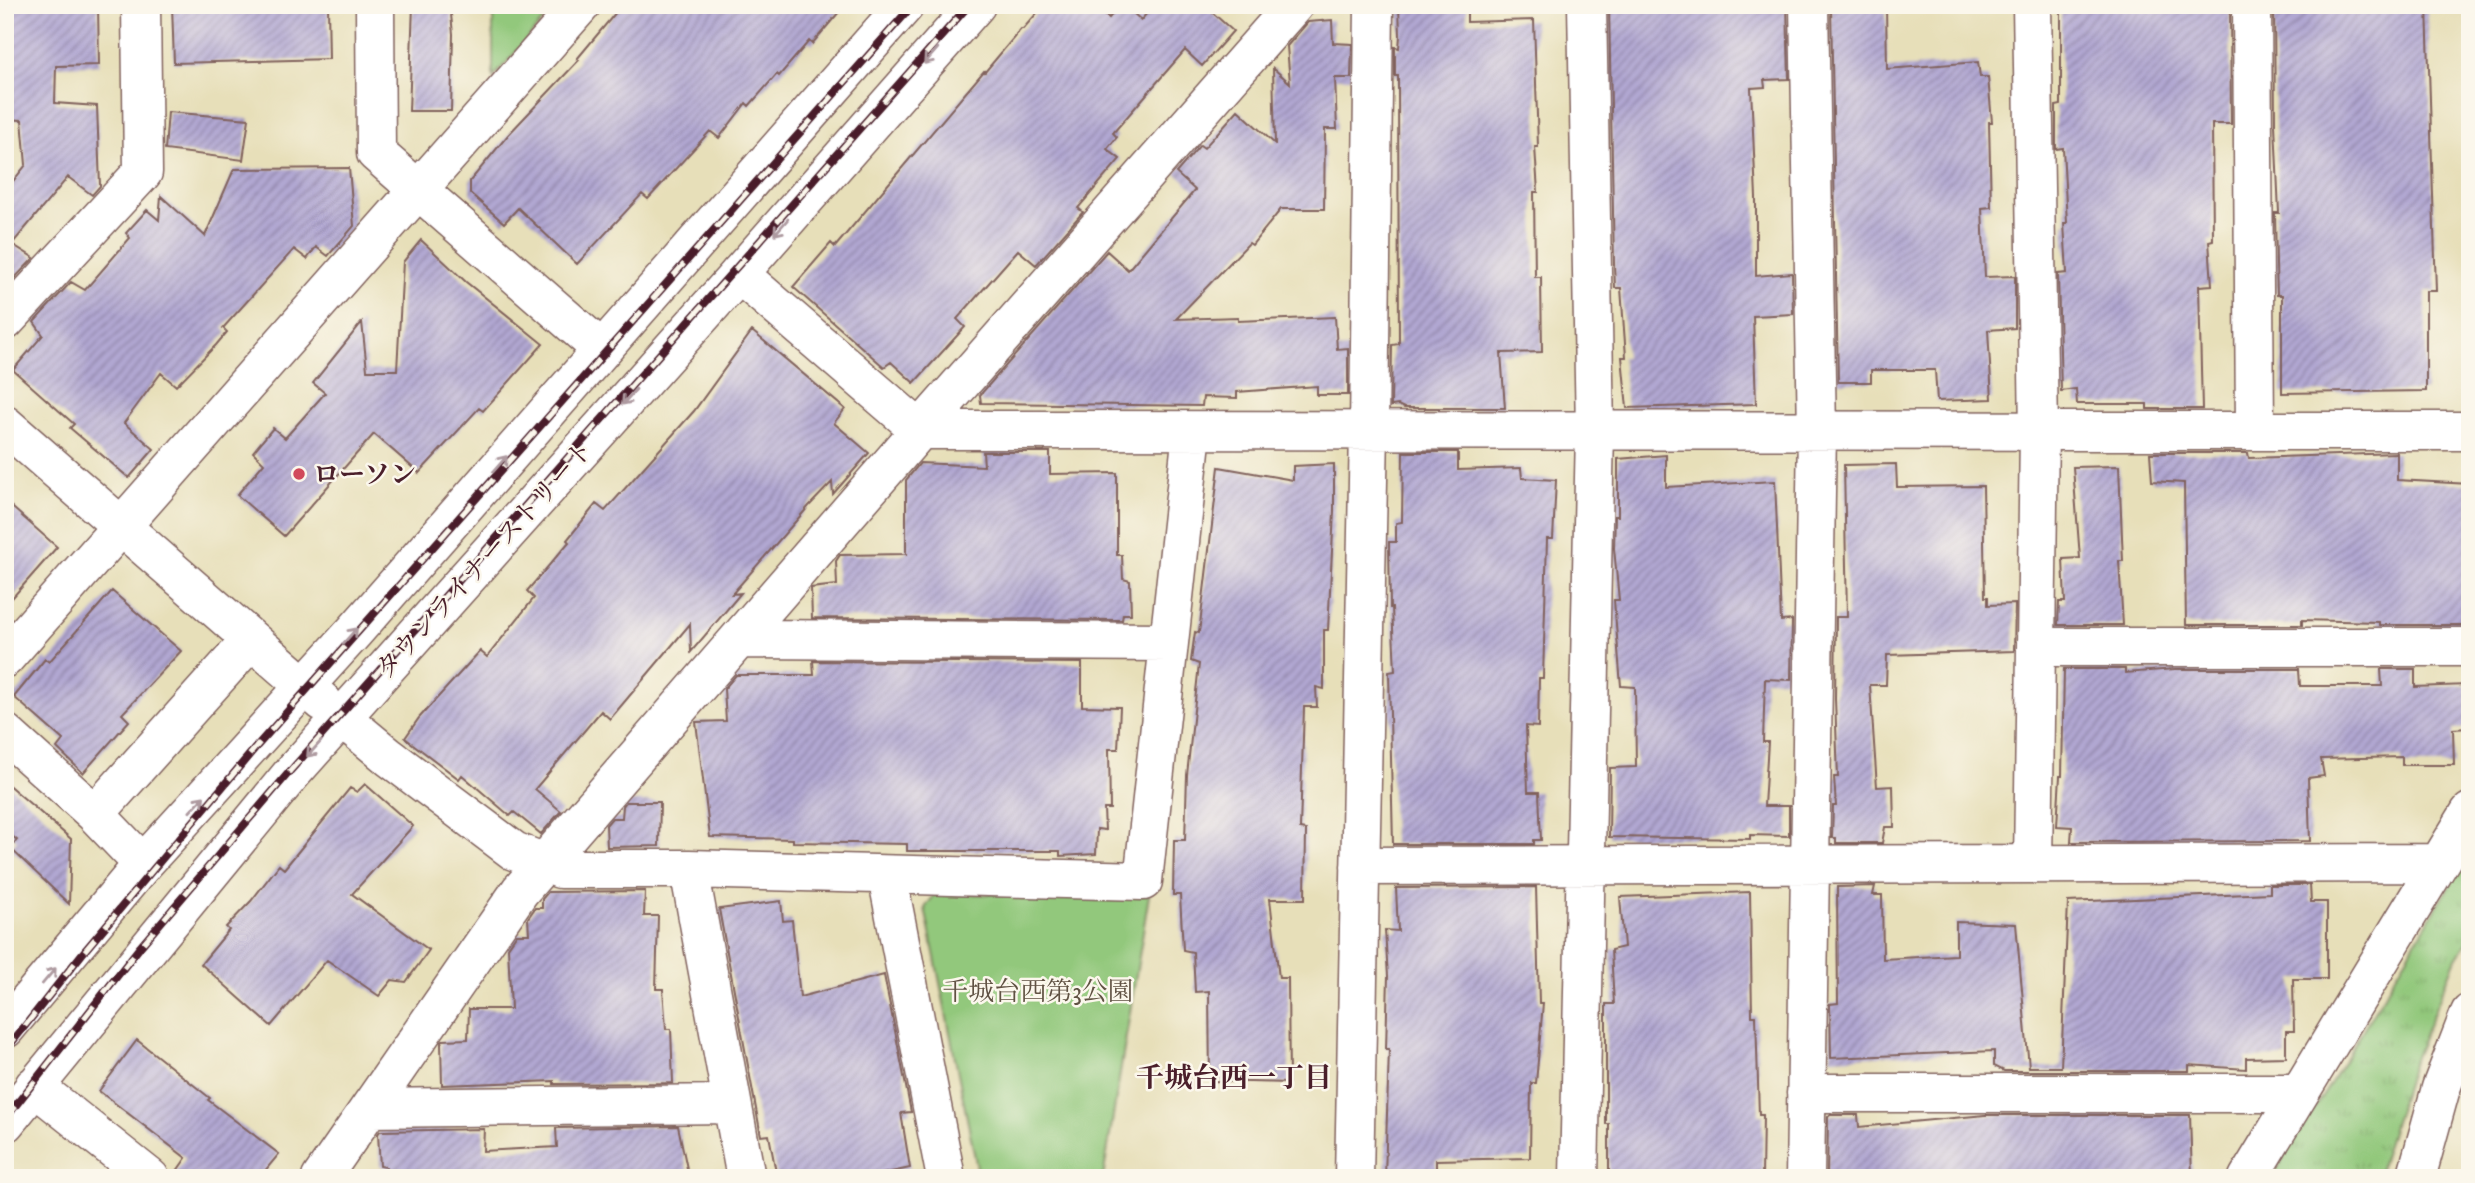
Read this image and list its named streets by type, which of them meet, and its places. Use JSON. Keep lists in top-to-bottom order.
{
  "streets": {
    "street": ["タウンライナーストリート"]
  },
  "districts": ["千城台西一丁目"],
  "parks": ["千城台西第3公園"],
  "places": ["ローソン"]
}
